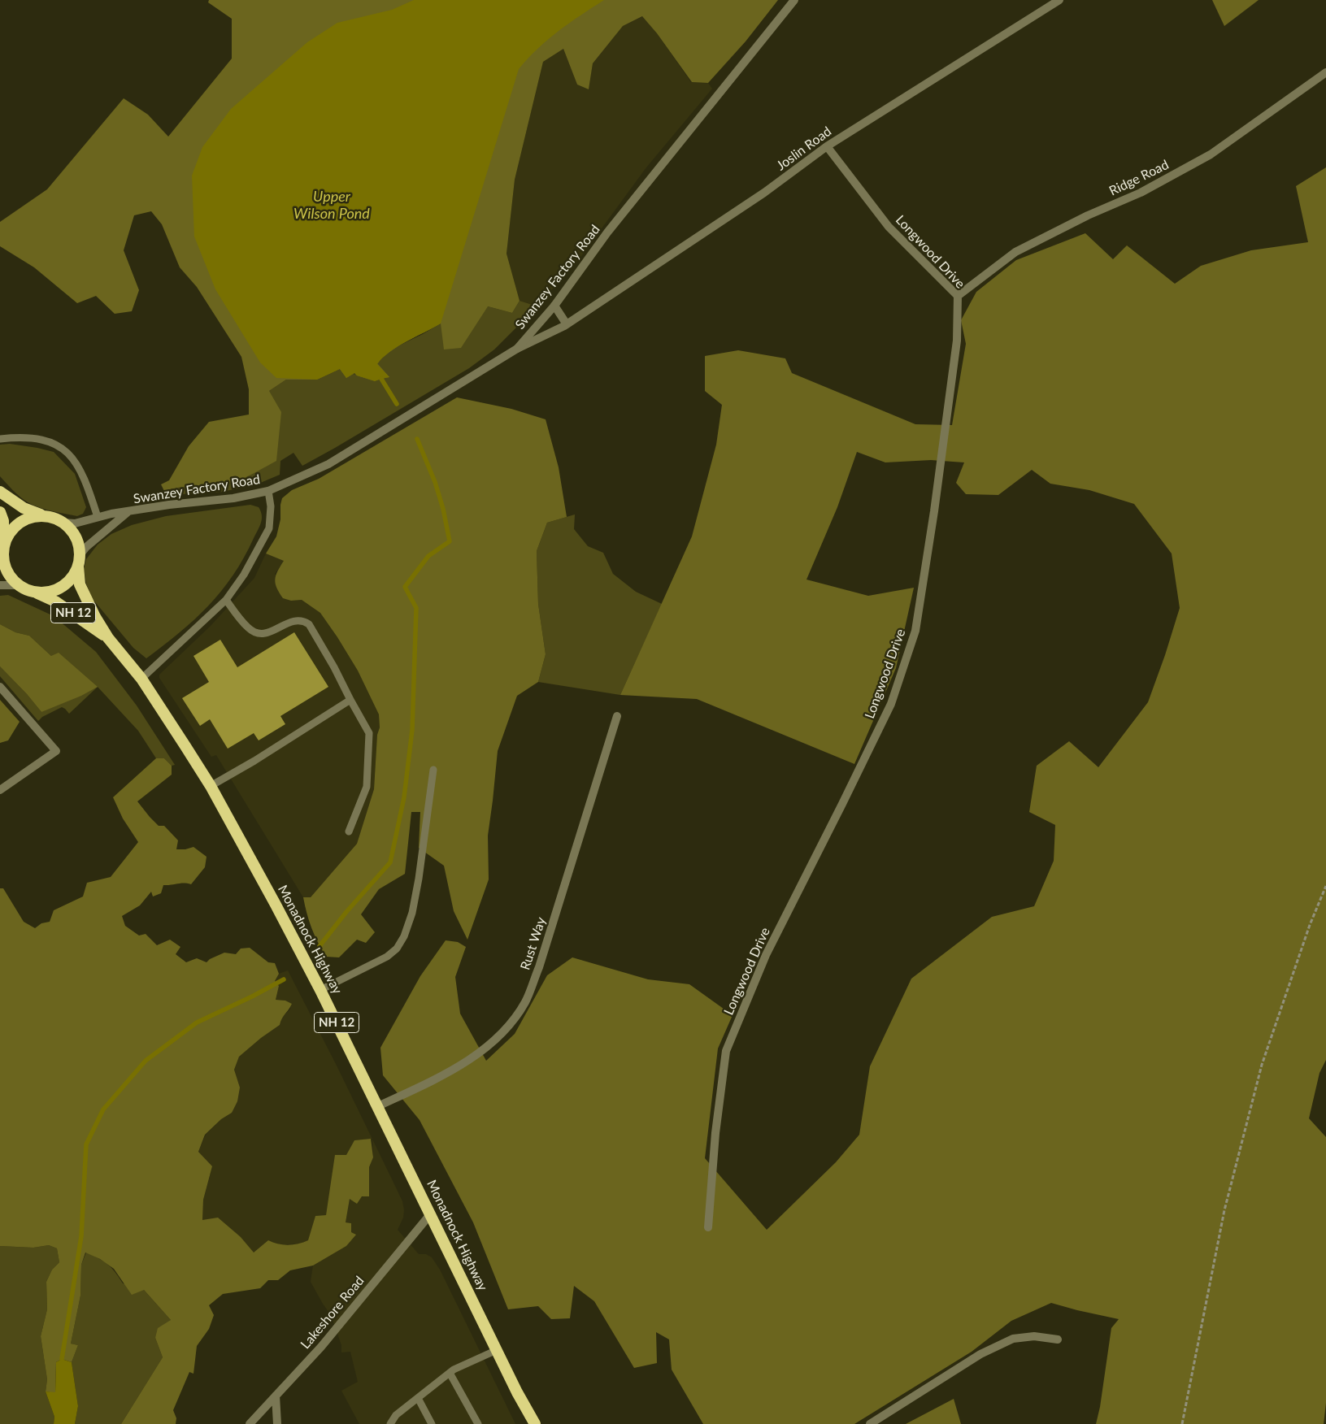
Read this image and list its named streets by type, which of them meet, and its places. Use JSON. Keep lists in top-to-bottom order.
{
  "streets": {
    "highway": ["NH 12", "Monadnock Highway"],
    "street": [
      "Joslin Road",
      "Ridge Road",
      "Longwood Drive",
      "Swanzey Factory Road",
      "Rust Way",
      "Lakeshore Road"
    ]
  },
  "crossings": [
    ["Joslin Road", "Longwood Drive"],
    ["Joslin Road", "Swanzey Factory Road"],
    ["Ridge Road", "Longwood Drive"],
    ["Swanzey Factory Road", "NH 12"],
    ["Swanzey Factory Road", "Monadnock Highway"],
    ["NH 12", "Monadnock Highway"],
    ["Monadnock Highway", "Rust Way"],
    ["Monadnock Highway", "Lakeshore Road"]
  ],
  "water": ["Upper Wilson Pond"]
}
